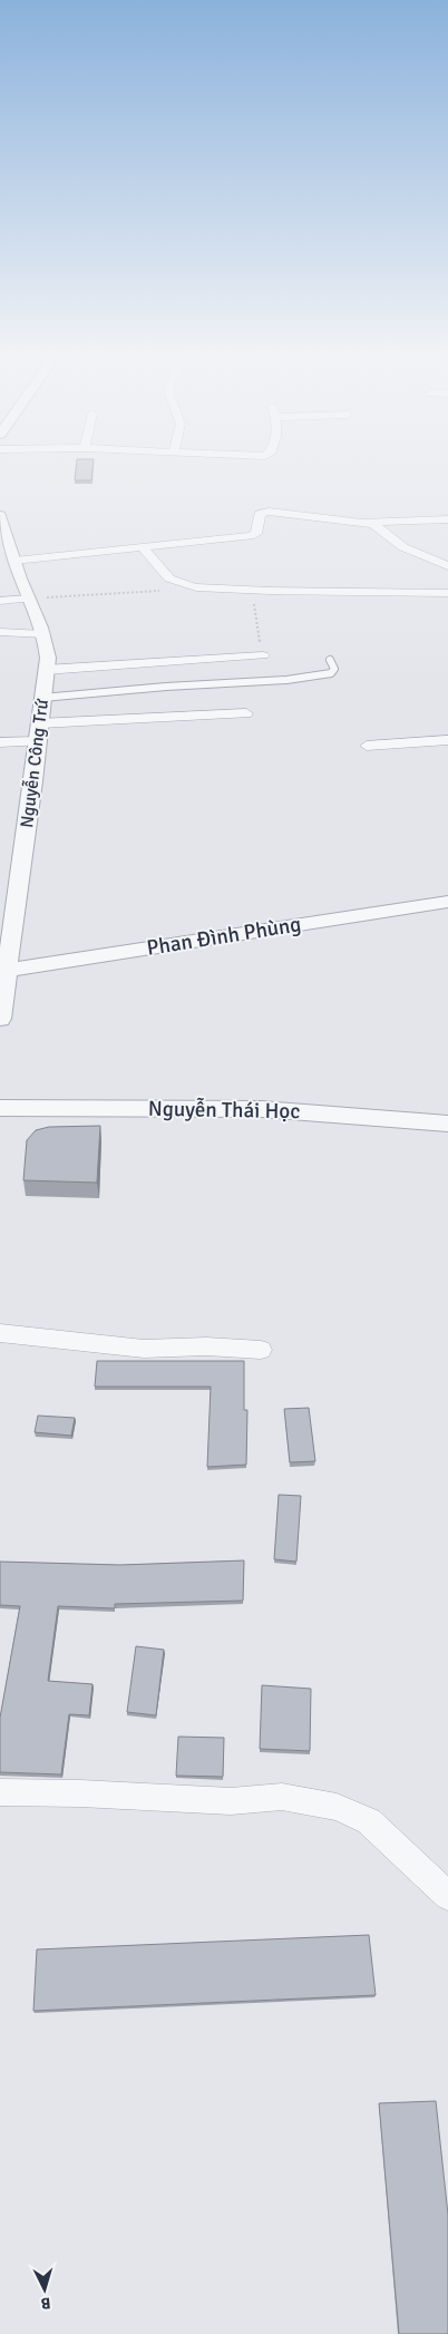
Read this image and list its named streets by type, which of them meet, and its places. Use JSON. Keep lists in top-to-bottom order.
{
  "streets": {
    "street": ["Nguyễn Công Trứ", "Phan Đình Phùng", "Nguyễn Thái Học"]
  },
  "crossings": [
    ["Nguyễn Công Trứ", "Phan Đình Phùng"]
  ],
  "north": "bottom"
}
